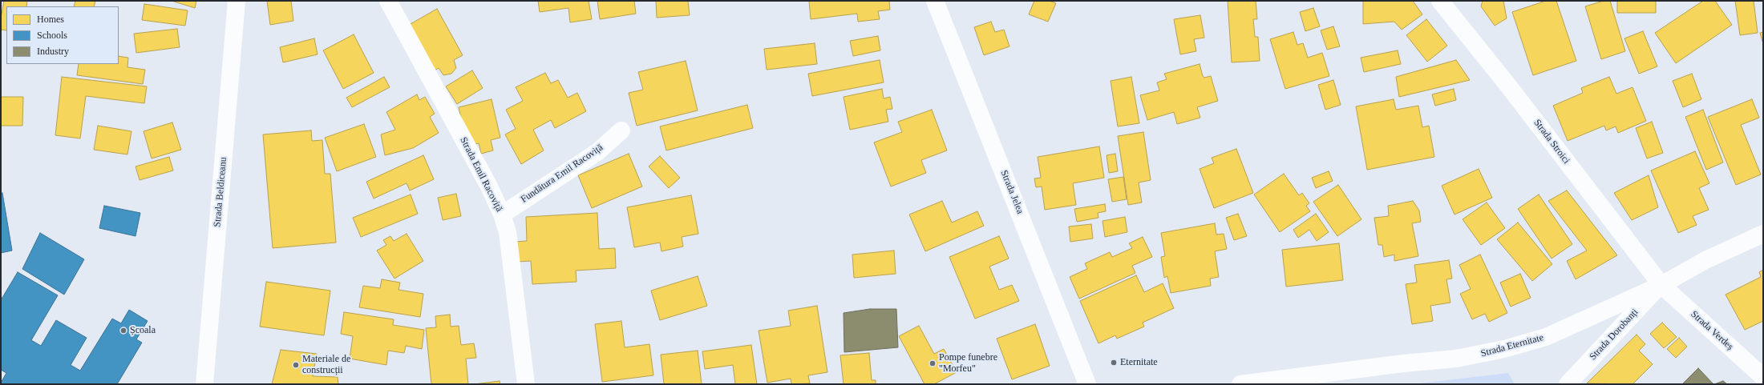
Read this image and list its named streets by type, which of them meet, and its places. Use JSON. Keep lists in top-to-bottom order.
{
  "streets": {
    "street": [
      "Strada Stroici",
      "Fundătura Emil Racoviță",
      "Strada Emil Racoviță",
      "Strada Beldiceanu",
      "Strada Jelea",
      "Strada Verdeș",
      "Strada Dorobanți",
      "Strada Eternitate"
    ]
  },
  "crossings": [
    ["Strada Stroici", "Strada Verdeș"],
    ["Strada Stroici", "Strada Dorobanți"],
    ["Strada Stroici", "Strada Eternitate"],
    ["Fundătura Emil Racoviță", "Strada Emil Racoviță"],
    ["Strada Verdeș", "Strada Dorobanți"],
    ["Strada Verdeș", "Strada Eternitate"],
    ["Strada Dorobanți", "Strada Eternitate"]
  ],
  "places": [
    "Școala",
    "Eternitate",
    "Pompe funebre \"Morfeu\"",
    "Materiale de construcții"
  ],
  "legend": ["Homes", "Schools", "Industry"]
}
